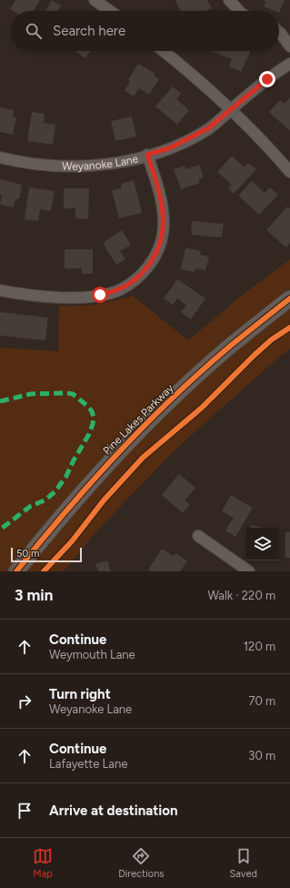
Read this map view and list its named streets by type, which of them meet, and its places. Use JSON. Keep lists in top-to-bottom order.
{
  "streets": {
    "street": ["Weyanoke Lane", "Pine Lakes Parkway"]
  },
  "scale_bar": "50 m",
  "page": {
    "search": "Search here",
    "scale": "50 m",
    "heading": ["3 min", "Walk · 220 m"],
    "list": [
      ["Continue", "Weymouth Lane", "120 m"],
      ["Turn right", "Weyanoke Lane", "70 m"],
      ["Continue", "Lafayette Lane", "30 m"],
      "Arrive at destination"
    ],
    "nav": ["Map", "Directions", "Saved"]
  }
}
